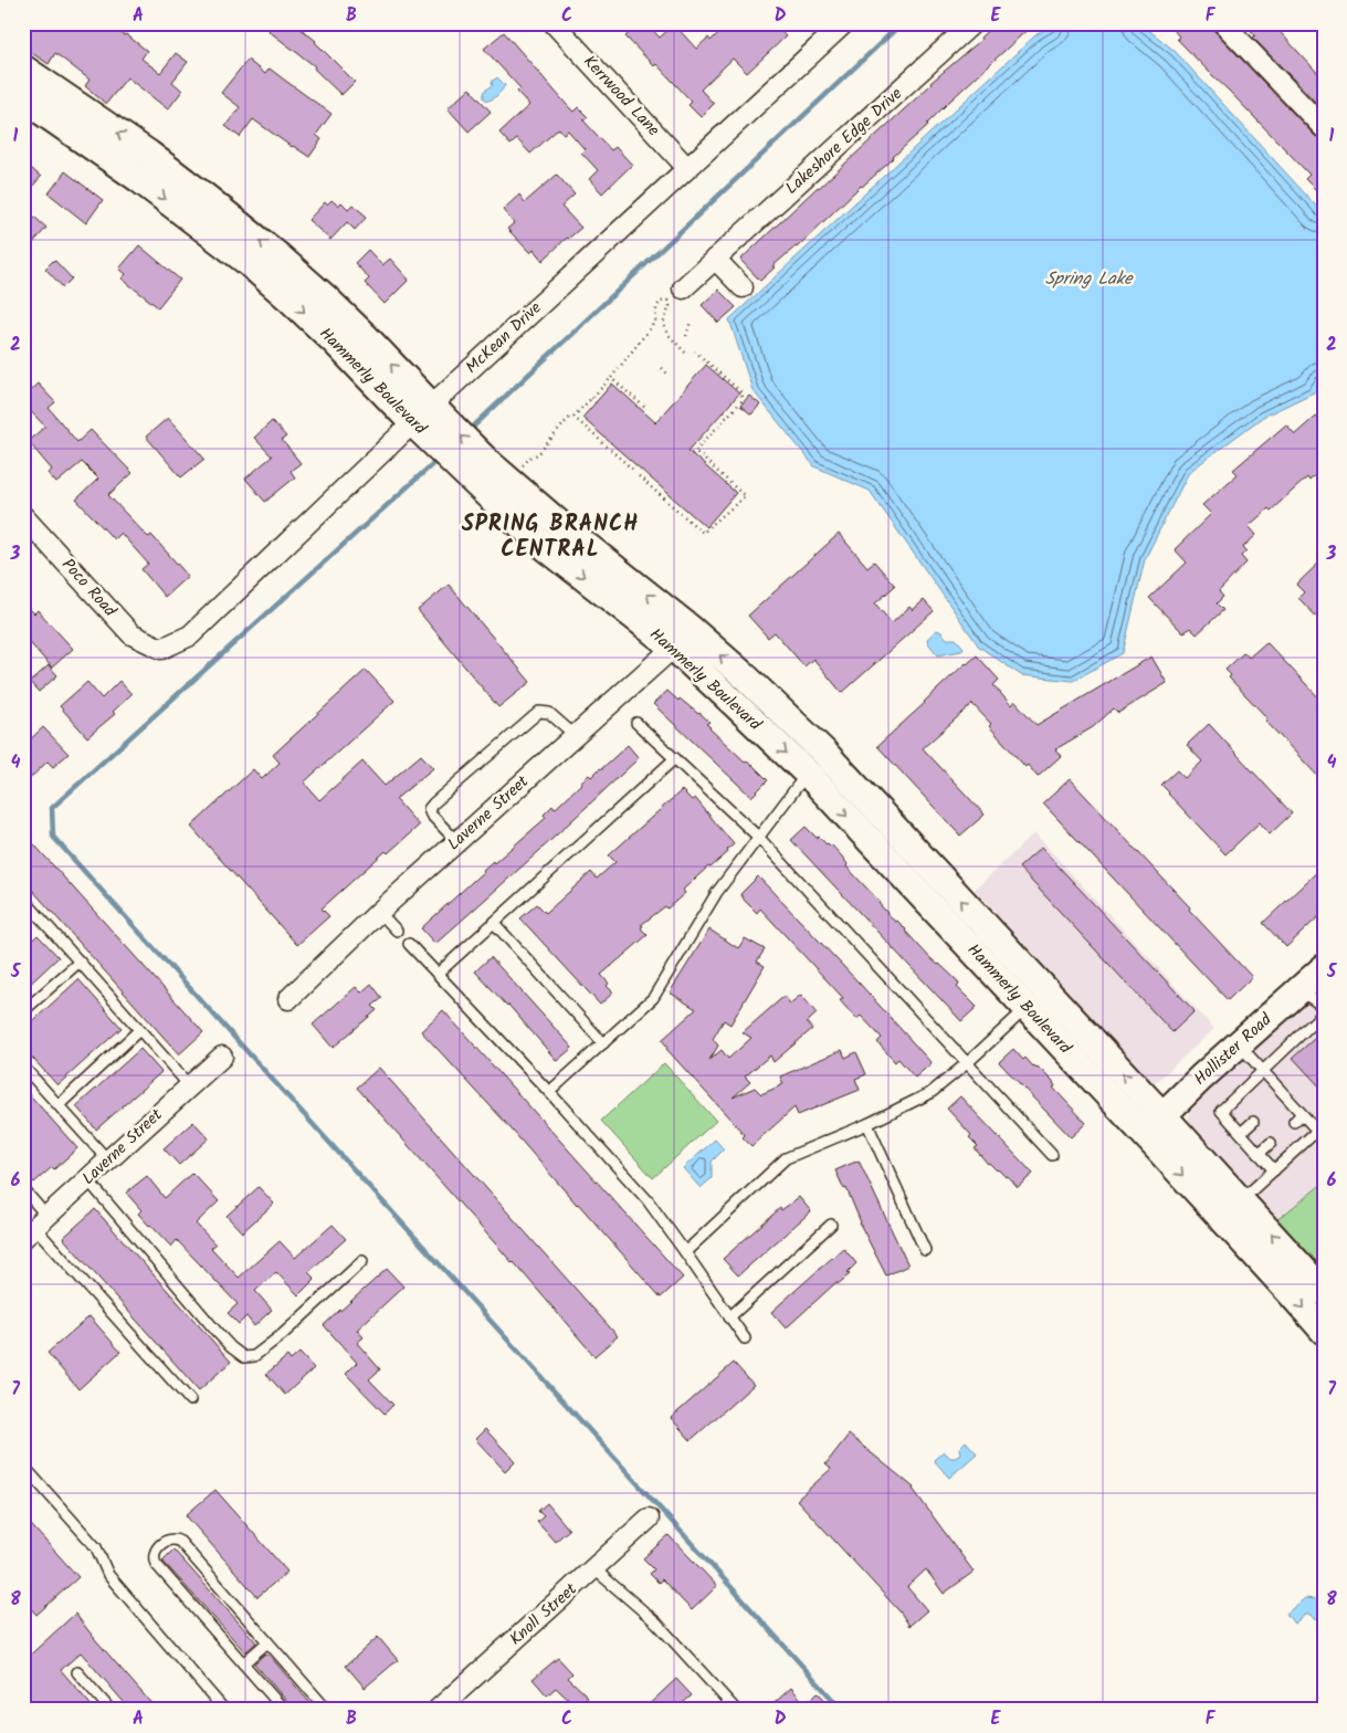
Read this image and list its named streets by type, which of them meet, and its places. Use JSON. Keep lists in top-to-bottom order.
{
  "streets": {
    "main road": ["Hammerly Boulevard", "Hollister Road"],
    "street": [
      "Kerrwood Lane",
      "Lakeshore Edge Drive",
      "McKean Drive",
      "Poco Road",
      "Laverne Street",
      "Knoll Street"
    ]
  },
  "crossings": [
    ["Kerrwood Lane", "McKean Drive"],
    ["McKean Drive", "Hammerly Boulevard"],
    ["McKean Drive", "Poco Road"],
    ["Hammerly Boulevard", "Laverne Street"],
    ["Hammerly Boulevard", "Hollister Road"]
  ],
  "districts": ["SPRING BRANCH CENTRAL"],
  "water": ["Spring Lake"],
  "grid": {
    "columns": [
      "A",
      "B",
      "C",
      "D",
      "E",
      "F"
    ],
    "rows": [
      "1",
      "2",
      "3",
      "4",
      "5",
      "6",
      "7",
      "8"
    ]
  }
}
